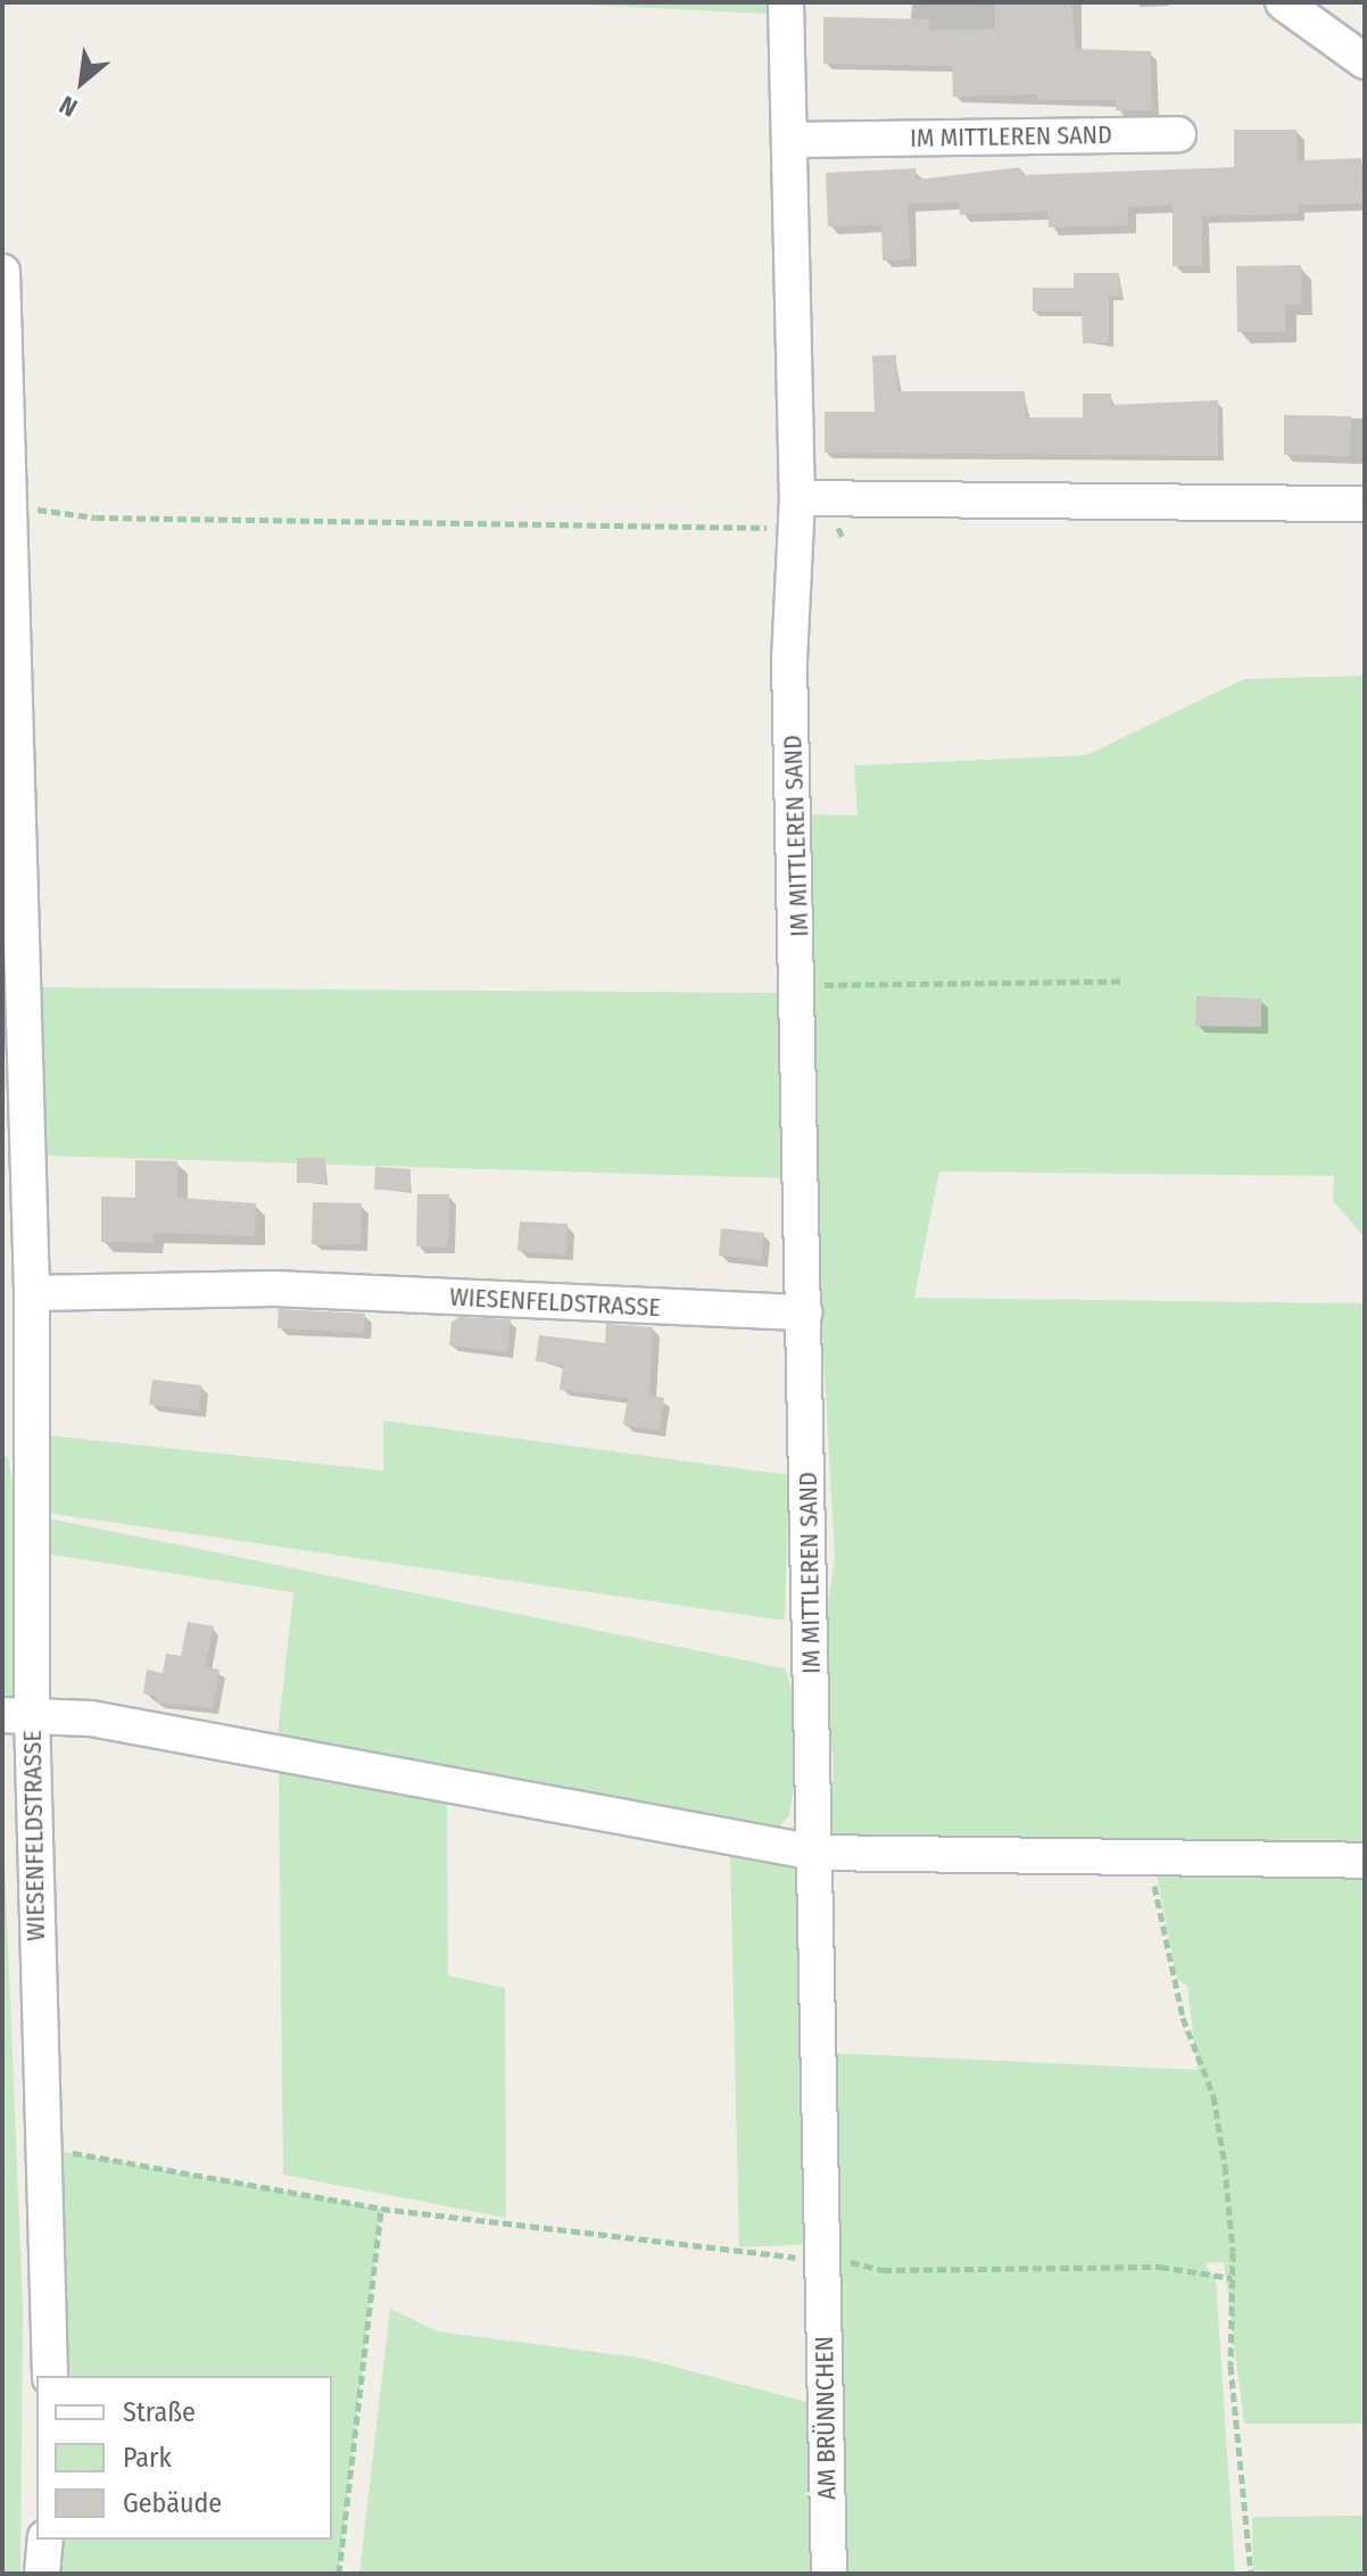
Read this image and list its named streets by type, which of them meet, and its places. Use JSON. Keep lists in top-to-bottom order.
{
  "streets": {
    "street": ["IM MITTLEREN SAND", "WIESENFELDSTRASSE", "AM BRÜNNCHEN"]
  },
  "crossings": [
    ["IM MITTLEREN SAND", "WIESENFELDSTRASSE"],
    ["IM MITTLEREN SAND", "AM BRÜNNCHEN"]
  ],
  "legend": ["Straße", "Park", "Gebäude"],
  "north": "bottom left"
}
